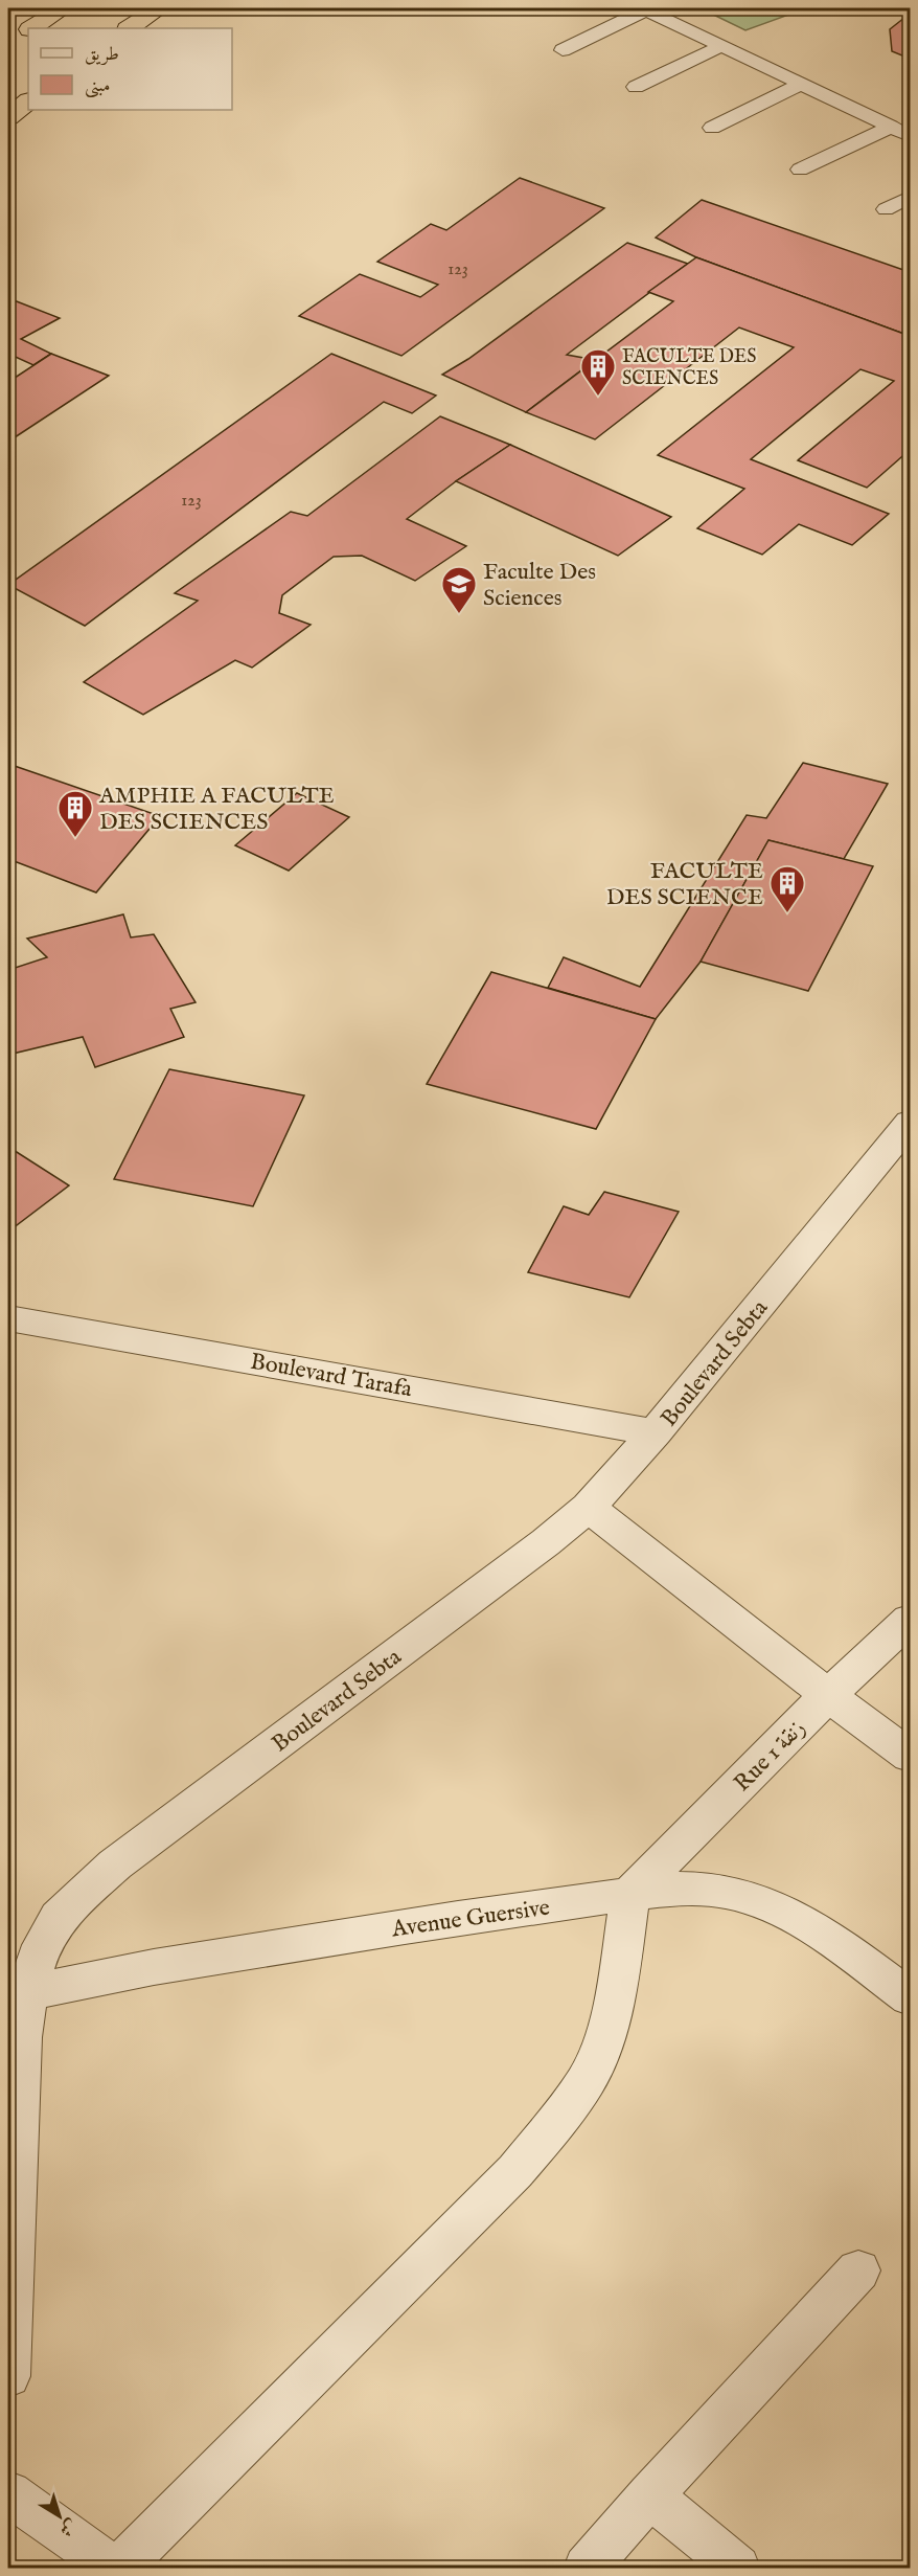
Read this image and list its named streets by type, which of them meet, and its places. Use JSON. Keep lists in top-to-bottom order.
{
  "streets": {
    "street": [
      "Boulevard Sebta",
      "Boulevard Tarafa",
      "Rue 1 زنقة",
      "Avenue Guersive"
    ]
  },
  "crossings": [
    ["Boulevard Sebta", "Boulevard Tarafa"],
    ["Boulevard Sebta", "Avenue Guersive"],
    ["Rue 1 زنقة", "Avenue Guersive"]
  ],
  "places": {
    "building": ["FACULTE DES SCIENCES", "AMPHIE A FACULTE DES SCIENCES", "FACULTE DES SCIENCE"],
    "school or university": ["Faculte Des Sciences"]
  },
  "house_numbers": ["123", "123"],
  "legend": ["طريق", "مبنى"],
  "north": "bottom right"
}
